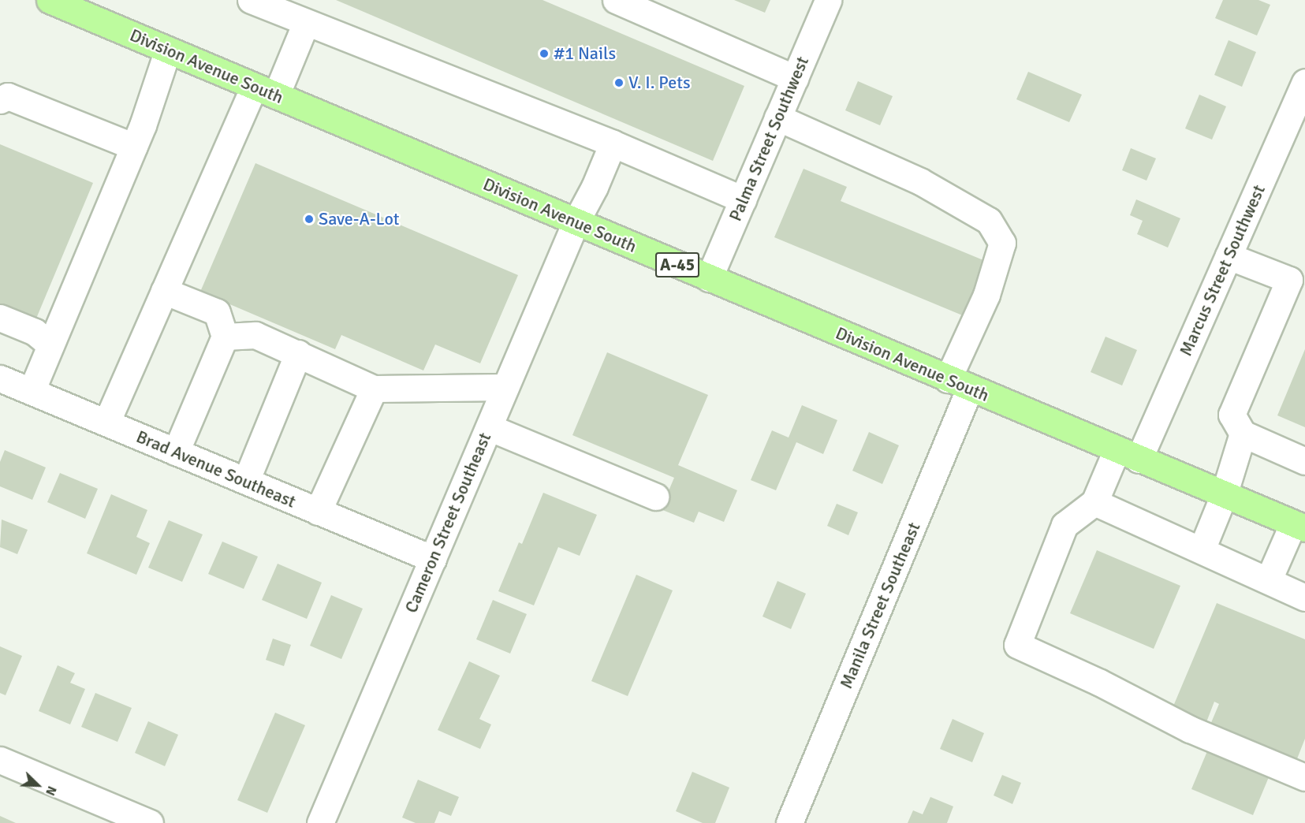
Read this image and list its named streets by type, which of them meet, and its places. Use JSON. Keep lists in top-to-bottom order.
{
  "streets": {
    "main road": ["Division Avenue South", "A-45"],
    "street": [
      "Palma Street Southwest",
      "Marcus Street Southwest",
      "Brad Avenue Southeast",
      "Cameron Street Southeast",
      "Manila Street Southeast"
    ]
  },
  "crossings": [
    ["Division Avenue South", "Palma Street Southwest"],
    ["Division Avenue South", "Marcus Street Southwest"],
    ["Division Avenue South", "Cameron Street Southeast"],
    ["Division Avenue South", "Manila Street Southeast"],
    ["Palma Street Southwest", "Manila Street Southeast"],
    ["Brad Avenue Southeast", "Cameron Street Southeast"]
  ],
  "places": ["#1 Nails", "V. I. Pets", "Save-A-Lot"],
  "north": "bottom right"
}
